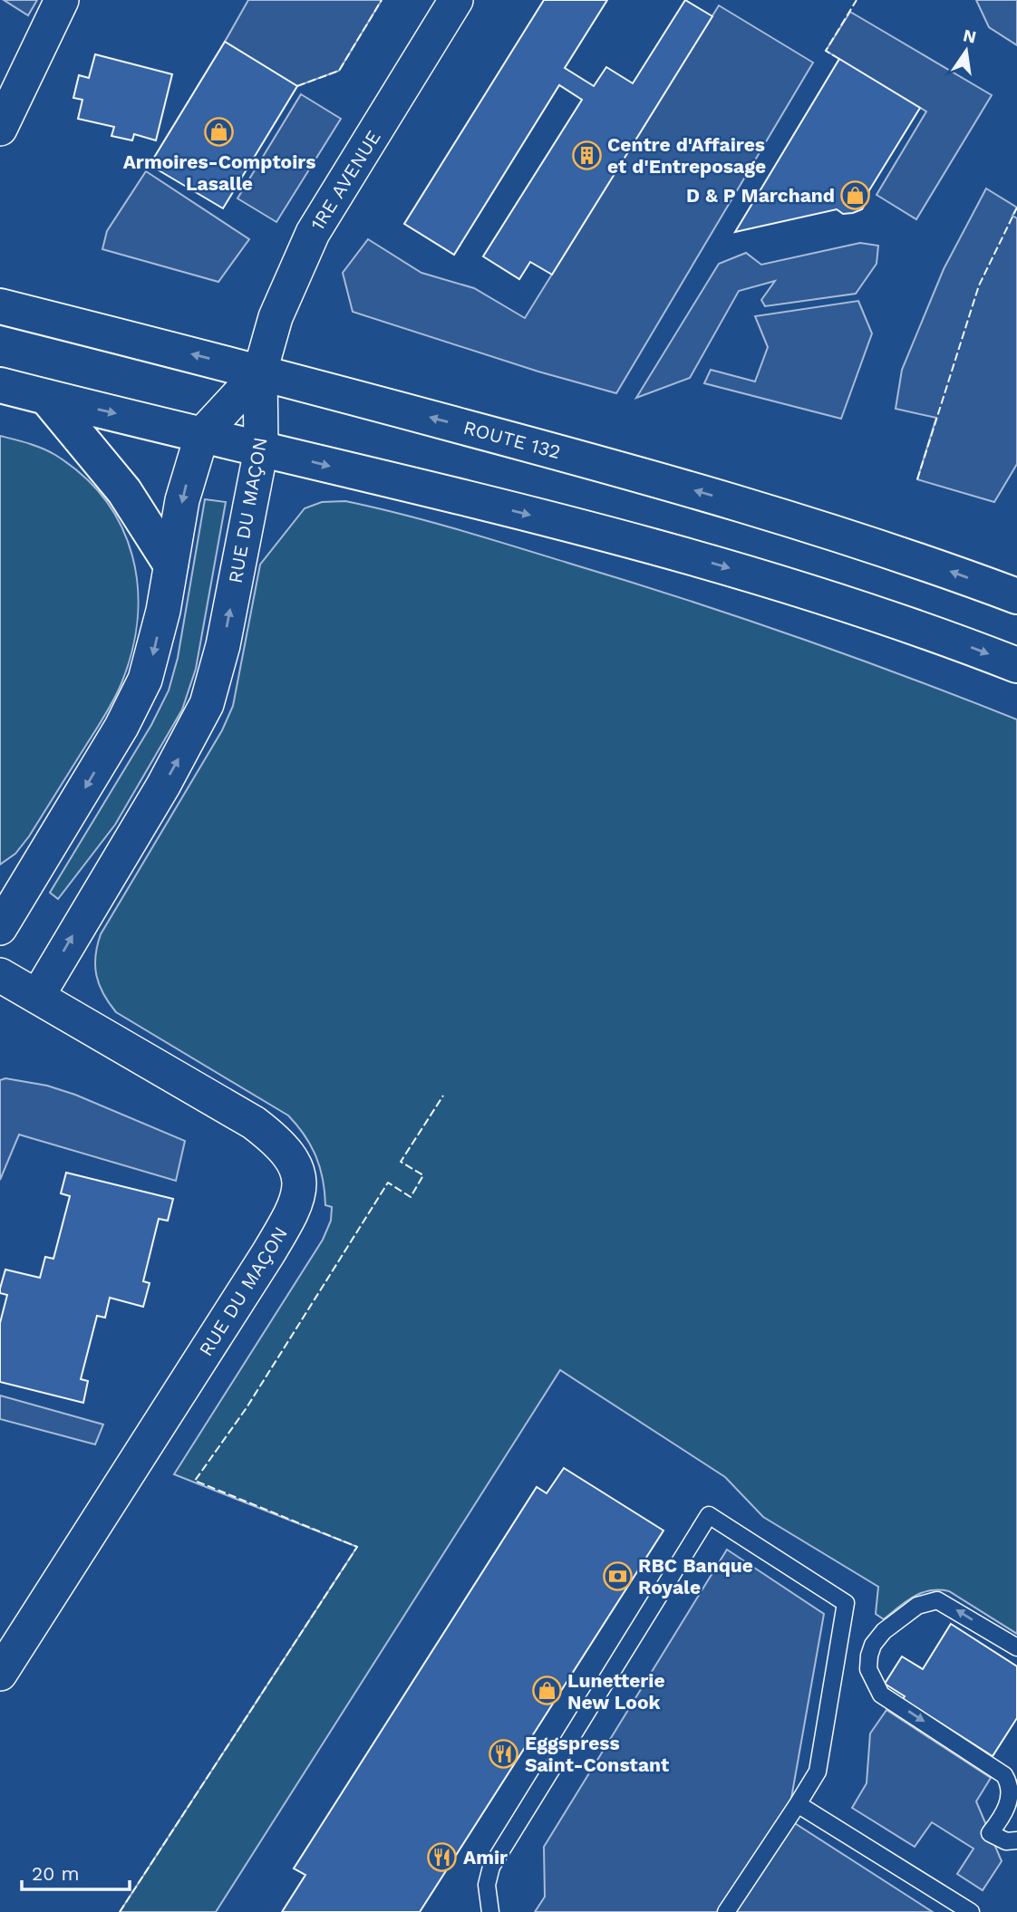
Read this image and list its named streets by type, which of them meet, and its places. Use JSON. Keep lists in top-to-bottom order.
{
  "streets": {
    "highway": ["ROUTE 132"],
    "street": ["1RE AVENUE", "RUE DU MAÇON"]
  },
  "crossings": [
    ["1RE AVENUE", "ROUTE 132"],
    ["1RE AVENUE", "RUE DU MAÇON"],
    ["ROUTE 132", "RUE DU MAÇON"]
  ],
  "places": {
    "shop": ["Armoires-Comptoirs Lasalle", "D & P Marchand", "Lunetterie New Look"],
    "building": ["Centre d'Affaires et d'Entreposage"],
    "bank": ["RBC Banque Royale"],
    "restaurant": ["Eggspress Saint-Constant", "Amir"]
  },
  "scale_bar": "20 m",
  "north": "top"
}
